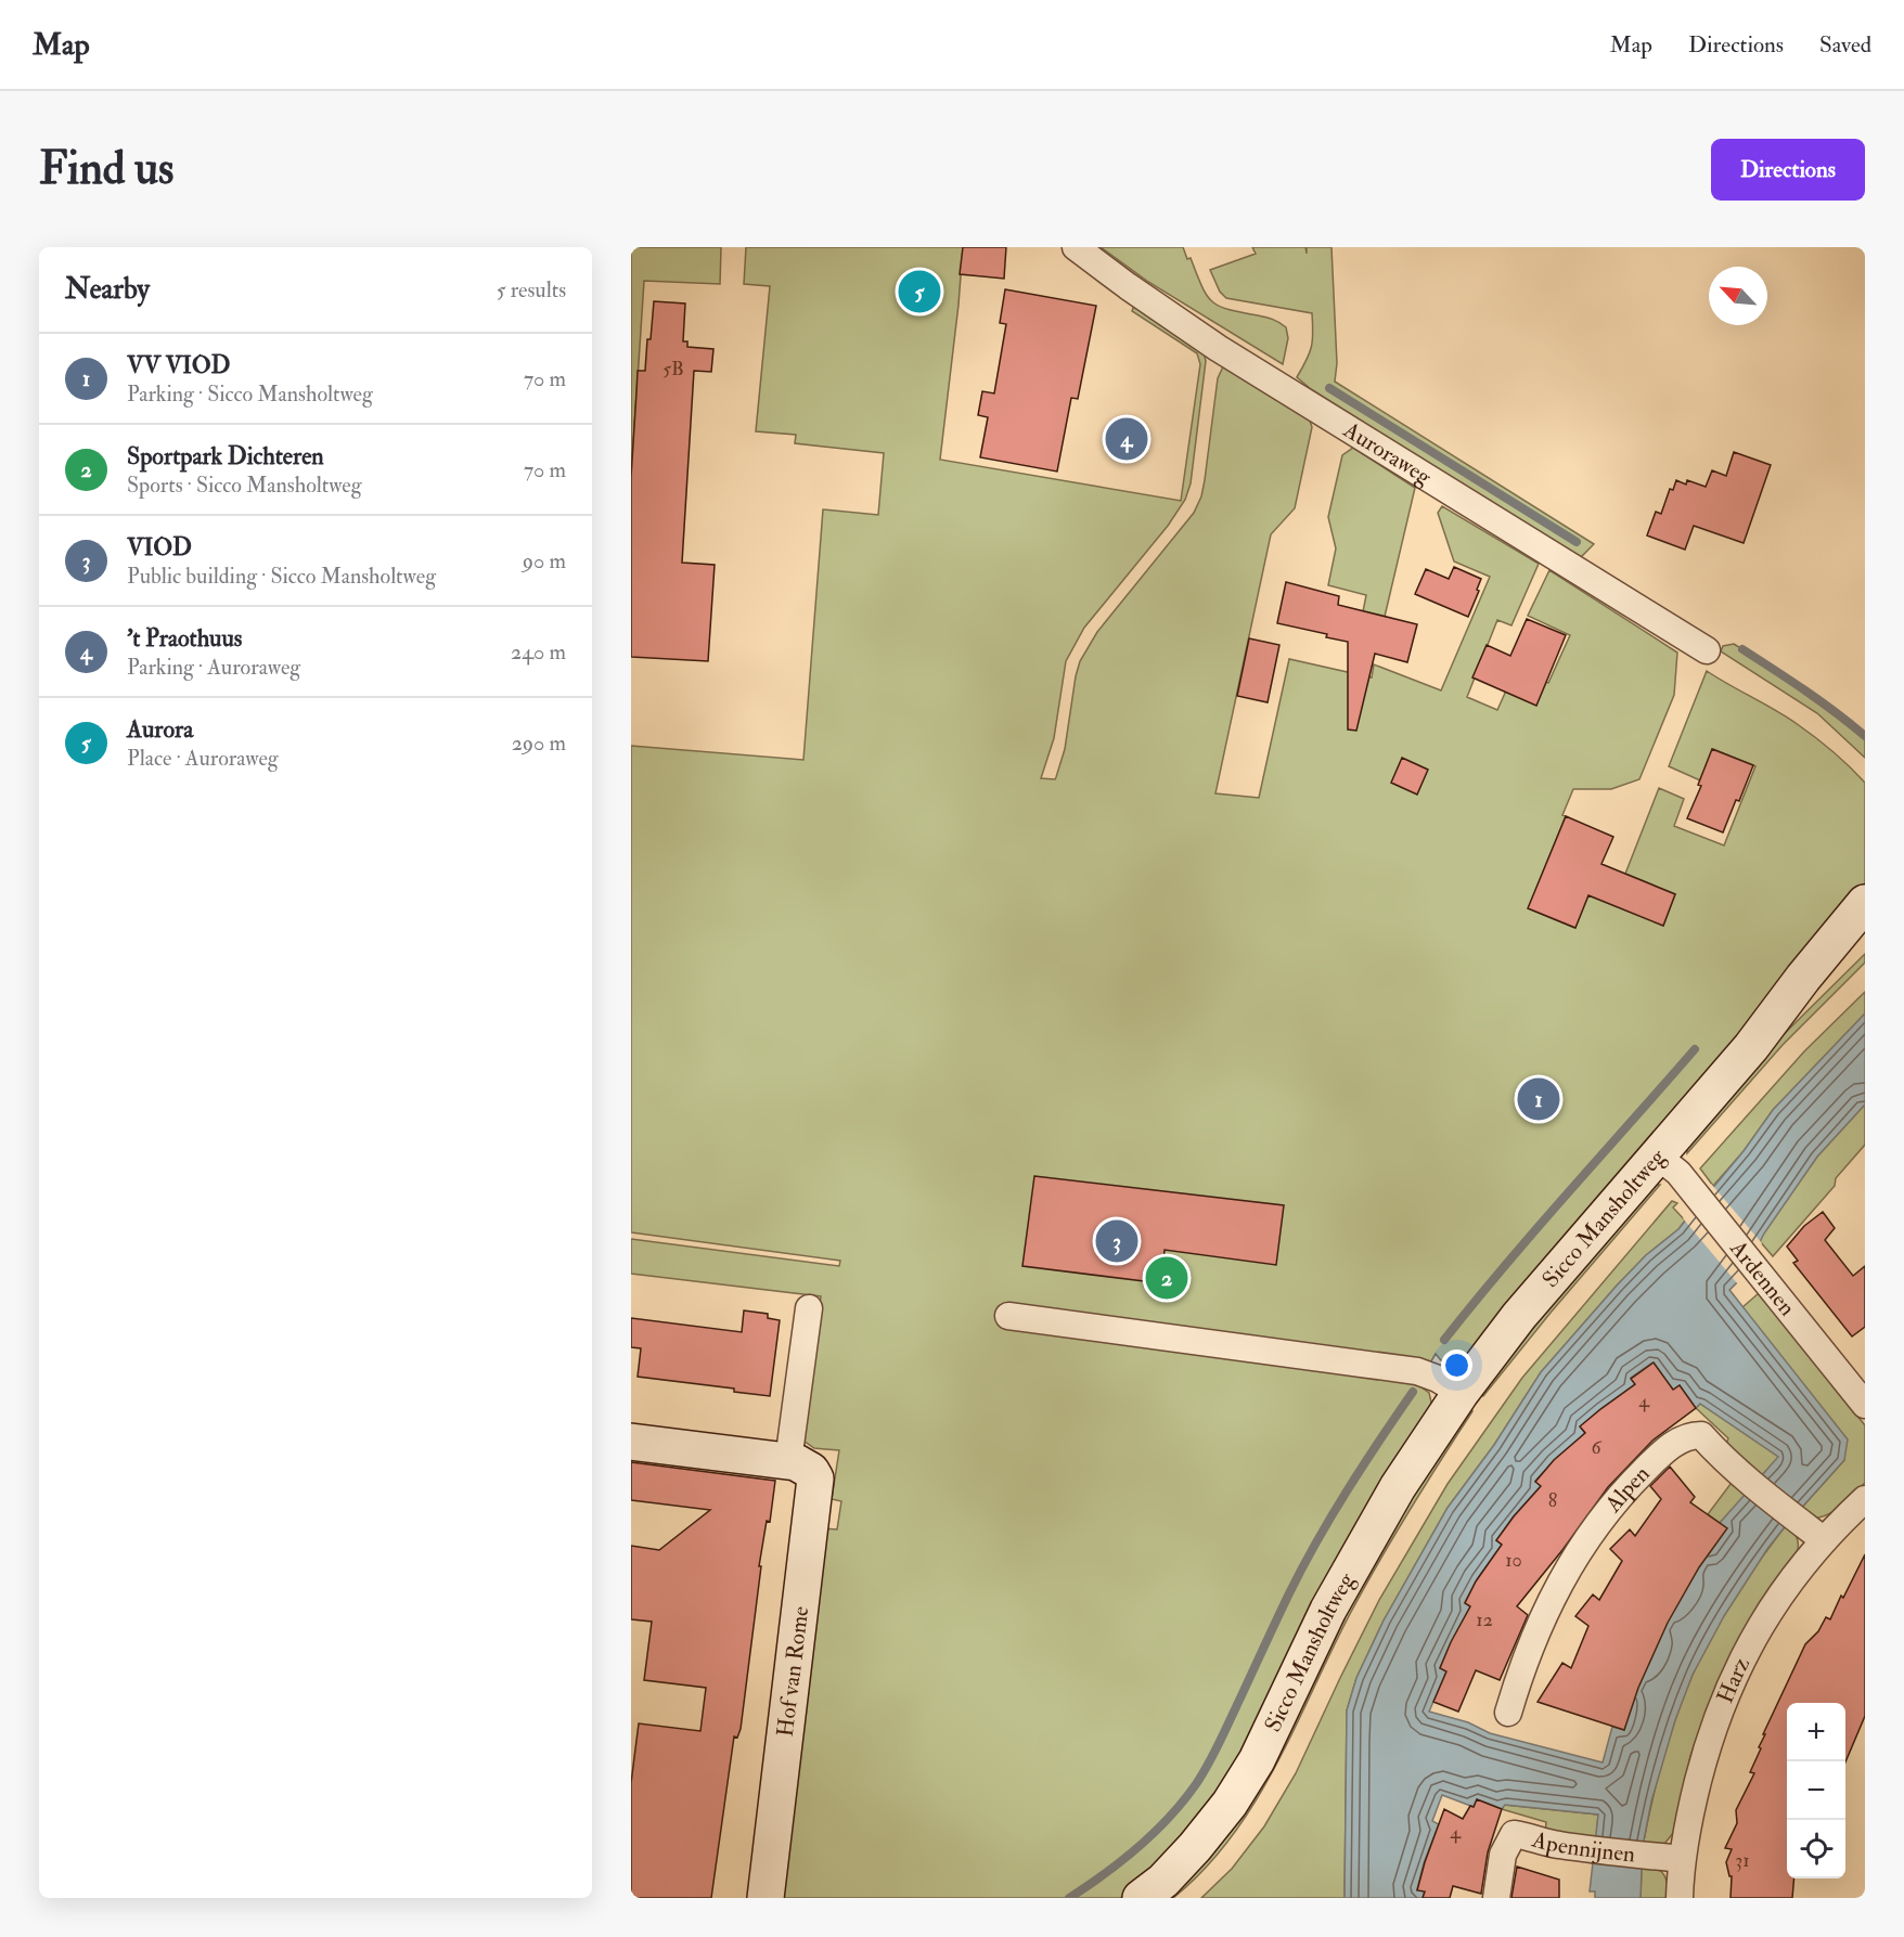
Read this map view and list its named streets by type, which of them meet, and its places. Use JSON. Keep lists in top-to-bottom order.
{
  "streets": {
    "street": [
      "Auroraweg",
      "Sicco Mansholtweg",
      "Ardennen",
      "Alpen",
      "Hof van Rome",
      "Harz",
      "Apennijnen"
    ]
  },
  "crossings": [
    ["Sicco Mansholtweg", "Ardennen"],
    ["Alpen", "Harz"],
    ["Harz", "Apennijnen"]
  ],
  "house_numbers": [
    "5B",
    "4",
    "6",
    "8",
    "10",
    "12",
    "4",
    "31"
  ],
  "north": "top left",
  "page": {
    "header": "Map",
    "nav": ["Map", "Directions", "Saved"],
    "buttons": "Directions",
    "title": "Find us",
    "heading": ["Nearby", "5 results"],
    "pins": [
      "5",
      "4",
      "1",
      "3",
      "2"
    ],
    "list": [
      {
        "mark": "1",
        "name": "VV VIOD",
        "note": "Parking · Sicco Mansholtweg",
        "value": "70 m"
      },
      {
        "mark": "2",
        "name": "Sportpark Dichteren",
        "note": "Sports · Sicco Mansholtweg",
        "value": "70 m"
      },
      {
        "mark": "3",
        "name": "VIOD",
        "note": "Public building · Sicco Mansholtweg",
        "value": "90 m"
      },
      {
        "mark": "4",
        "name": "'t Praothuus",
        "note": "Parking · Auroraweg",
        "value": "240 m"
      },
      {
        "mark": "5",
        "name": "Aurora",
        "note": "Place · Auroraweg",
        "value": "290 m"
      }
    ],
    "map_buttons": ["+", "−"]
  }
}
